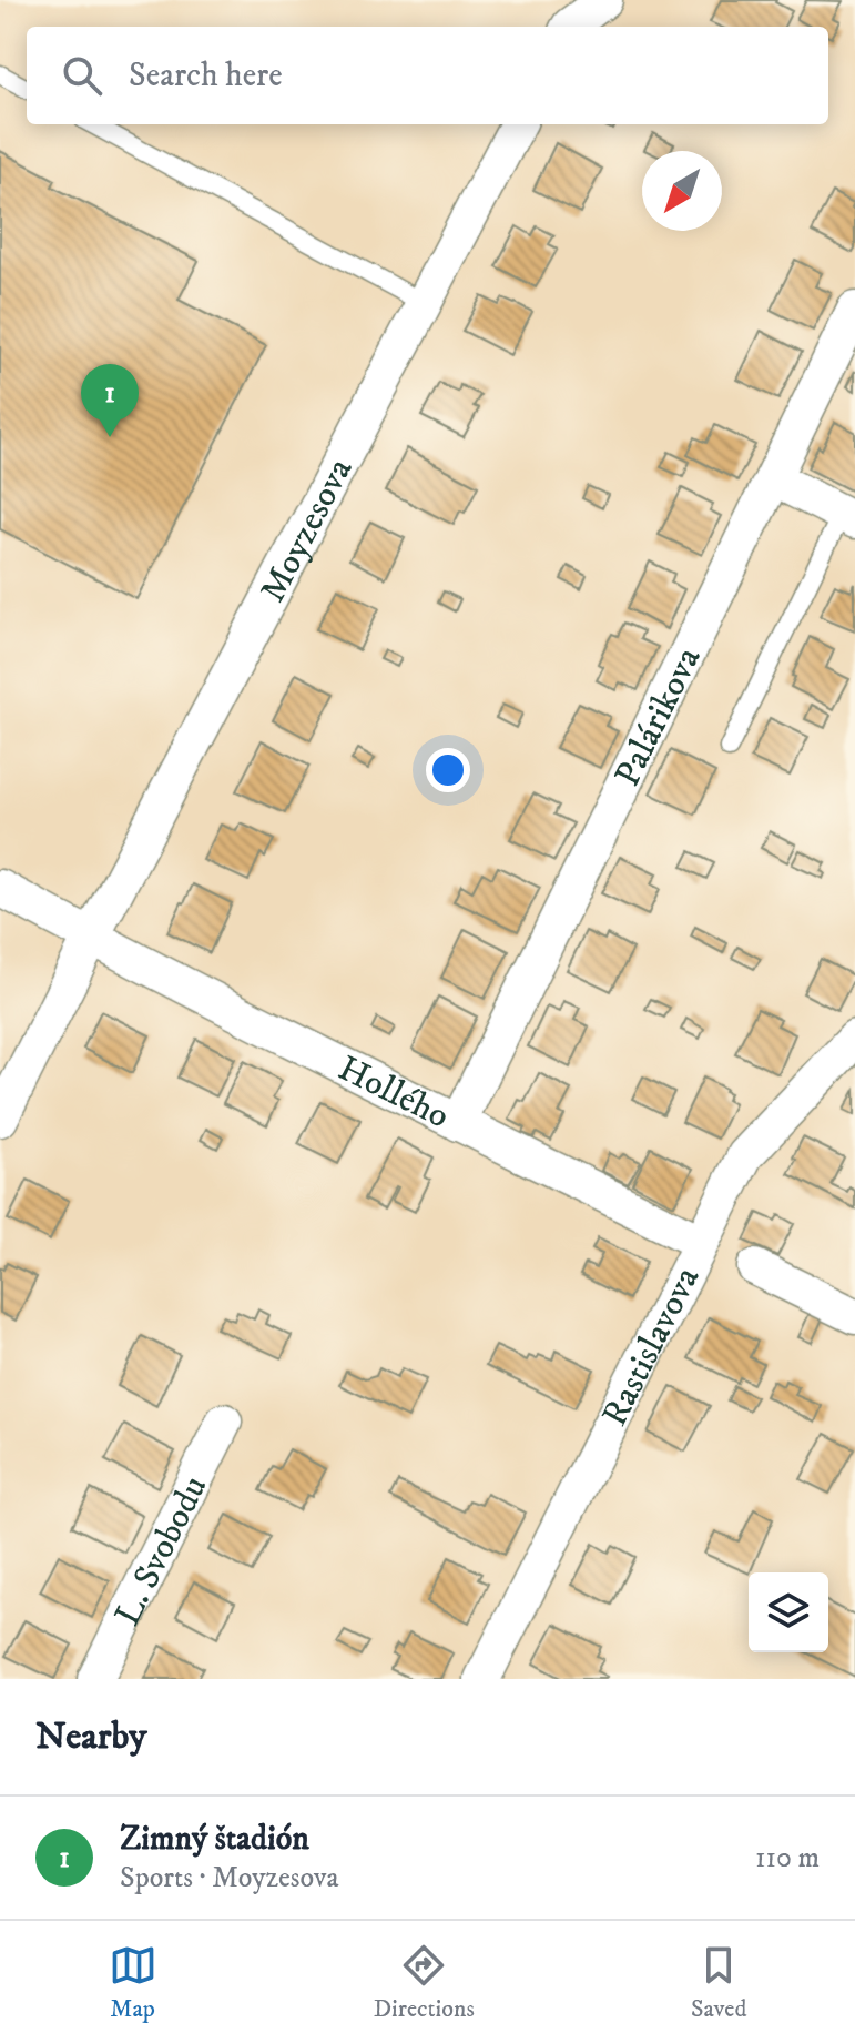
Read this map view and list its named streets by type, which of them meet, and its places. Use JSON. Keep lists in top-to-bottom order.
{
  "streets": {
    "street": [
      "Moyzesova",
      "Palárikova",
      "Hollého",
      "Rastislavova",
      "L. Svobodu"
    ]
  },
  "crossings": [
    ["Moyzesova", "Hollého"],
    ["Palárikova", "Hollého"],
    ["Hollého", "Rastislavova"]
  ],
  "north": "bottom left",
  "page": {
    "search": "Search here",
    "pins": "1",
    "heading": "Nearby",
    "list": [
      {
        "mark": "1",
        "name": "Zimný štadión",
        "note": "Sports · Moyzesova",
        "value": "110 m"
      }
    ],
    "nav": ["Map", "Directions", "Saved"]
  }
}
